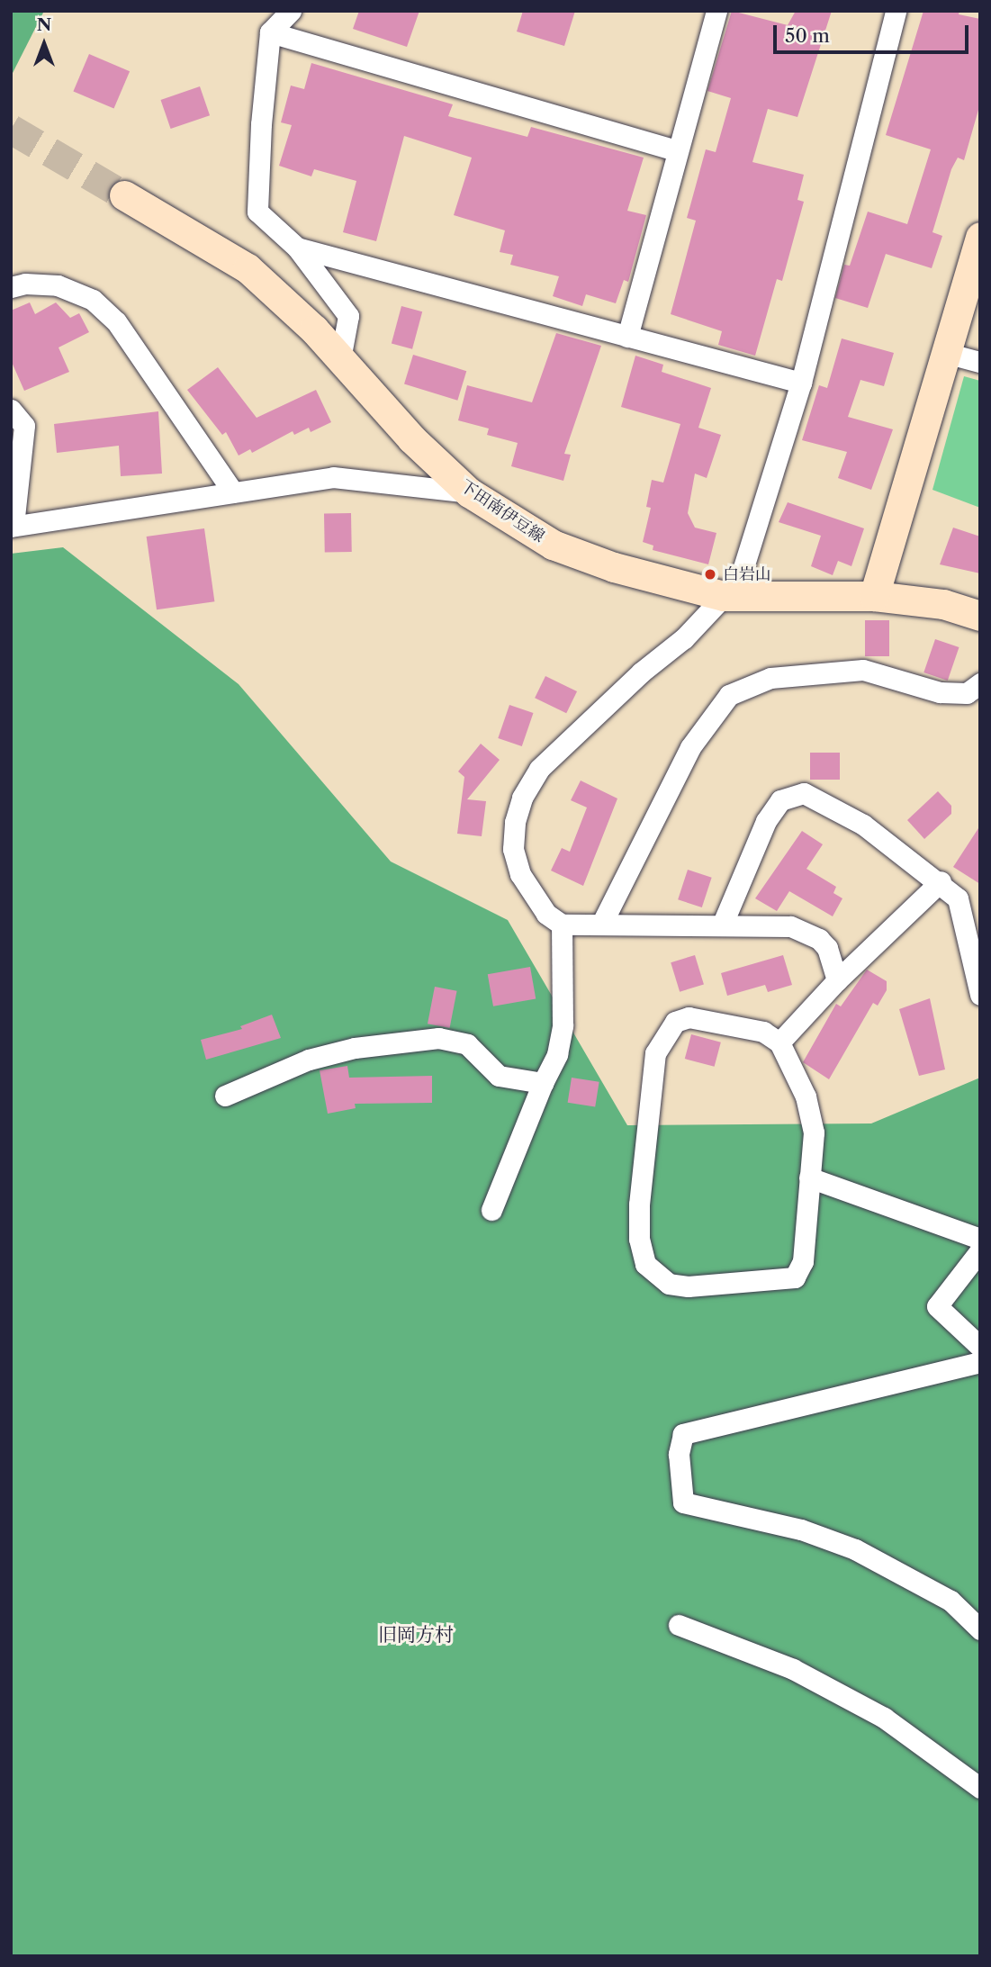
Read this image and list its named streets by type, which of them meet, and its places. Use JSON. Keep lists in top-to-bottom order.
{
  "streets": {
    "main road": ["下田南伊豆線"]
  },
  "districts": ["旧岡方村"],
  "places": ["白岩山"],
  "scale_bar": "50 m",
  "north": "top"
}
